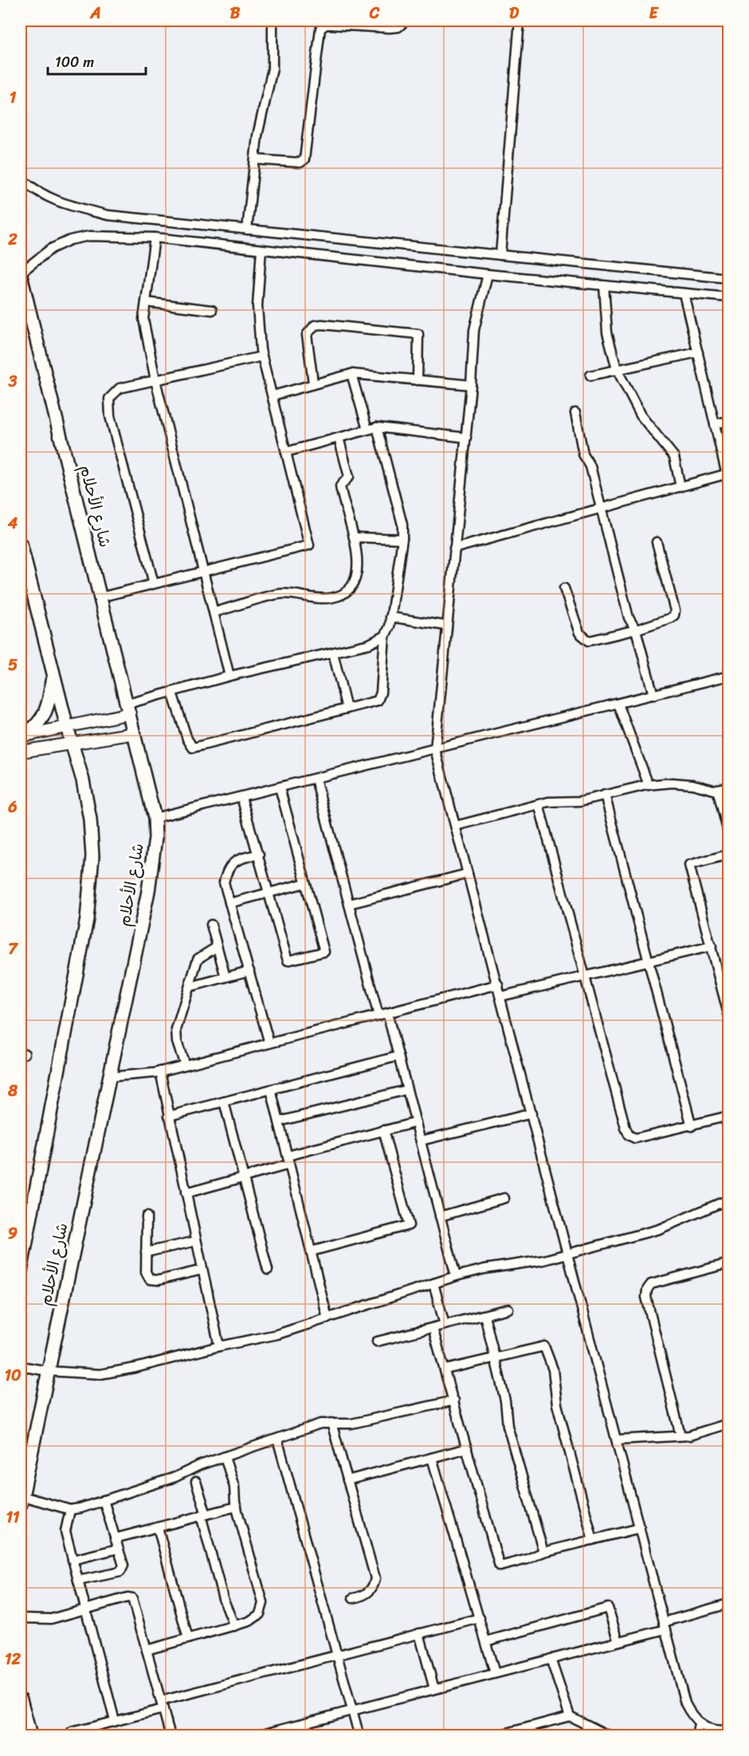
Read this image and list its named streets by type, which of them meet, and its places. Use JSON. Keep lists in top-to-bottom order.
{
  "streets": {
    "main road": ["شارع الأحلام"]
  },
  "scale_bar": "100 m",
  "grid": {
    "columns": [
      "A",
      "B",
      "C",
      "D",
      "E"
    ],
    "rows": [
      "1",
      "2",
      "3",
      "4",
      "5",
      "6",
      "7",
      "8",
      "9",
      "10",
      "11",
      "12"
    ]
  }
}
